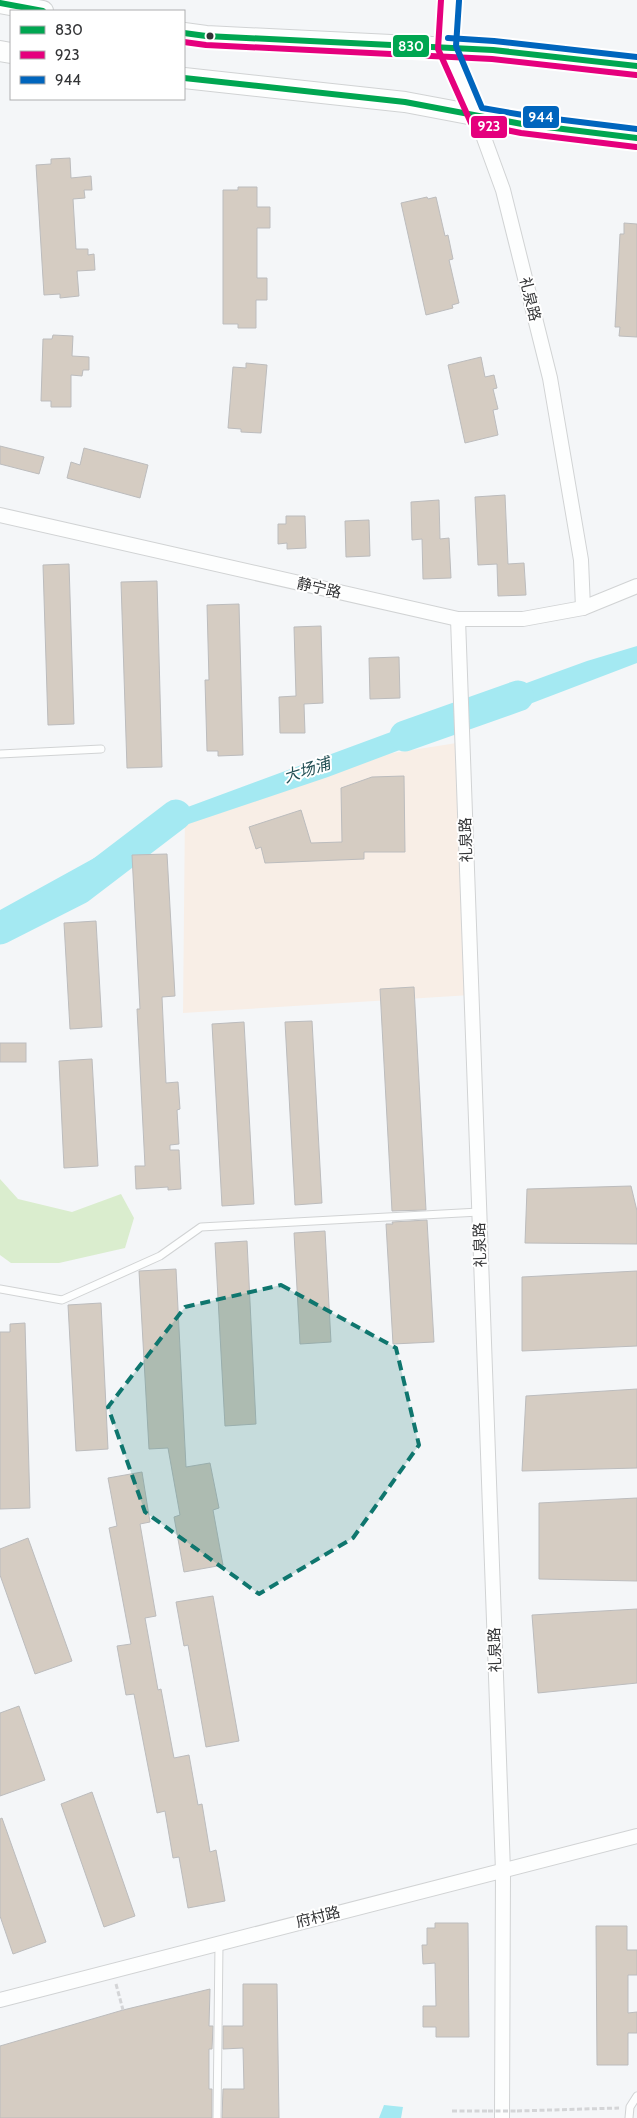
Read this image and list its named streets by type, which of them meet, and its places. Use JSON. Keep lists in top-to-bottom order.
{
  "streets": {
    "street": ["礼泉路", "静宁路", "府村路"]
  },
  "crossings": [
    ["礼泉路", "静宁路"],
    ["礼泉路", "府村路"]
  ],
  "water": ["大场浦"],
  "lines": ["transit line 923", "transit line 944", "transit line 830"],
  "legend": ["830", "923", "944"]
}
